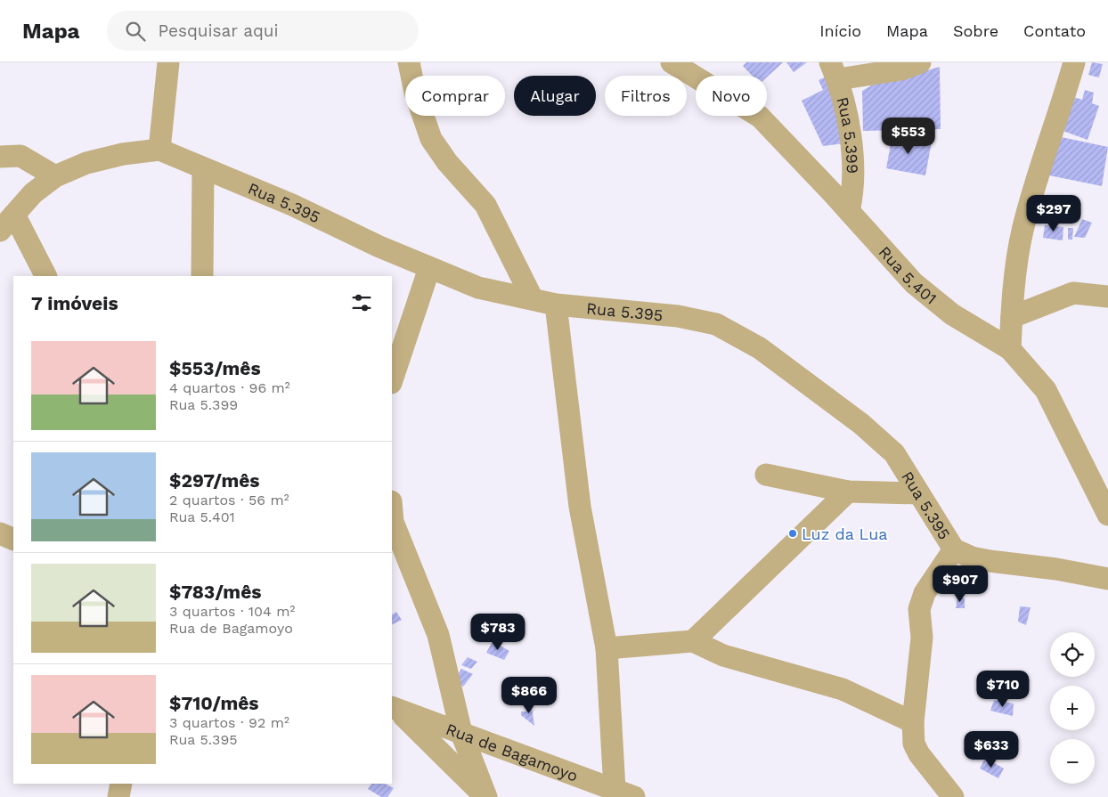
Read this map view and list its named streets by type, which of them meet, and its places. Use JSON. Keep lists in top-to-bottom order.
{
  "streets": {
    "street": [
      "Rua 5.399",
      "Rua 5.395",
      "Rua 5.401",
      "Rua de Bagamoyo"
    ]
  },
  "crossings": [
    ["Rua 5.399", "Rua 5.401"]
  ],
  "places": ["Luz da Lua"],
  "page": {
    "header": "Mapa",
    "search": "Pesquisar aqui",
    "nav": [
      "Início",
      "Mapa",
      "Sobre",
      "Contato"
    ],
    "chip": [
      "Comprar",
      "Alugar",
      "Filtros",
      "Novo"
    ],
    "price": [
      "$553",
      "$297",
      "$907",
      "$783",
      "$710",
      "$866",
      "$633"
    ],
    "heading": "7 imóveis",
    "list": [
      {
        "name": "$553/mês",
        "note": "4 quartos · 96 m² · Rua 5.399"
      },
      {
        "name": "$297/mês",
        "note": "2 quartos · 56 m² · Rua 5.401"
      },
      {
        "name": "$783/mês",
        "note": "3 quartos · 104 m² · Rua de Bagamoyo"
      },
      {
        "name": "$710/mês",
        "note": "3 quartos · 92 m² · Rua 5.395"
      }
    ],
    "map_buttons": ["+", "−"]
  }
}
